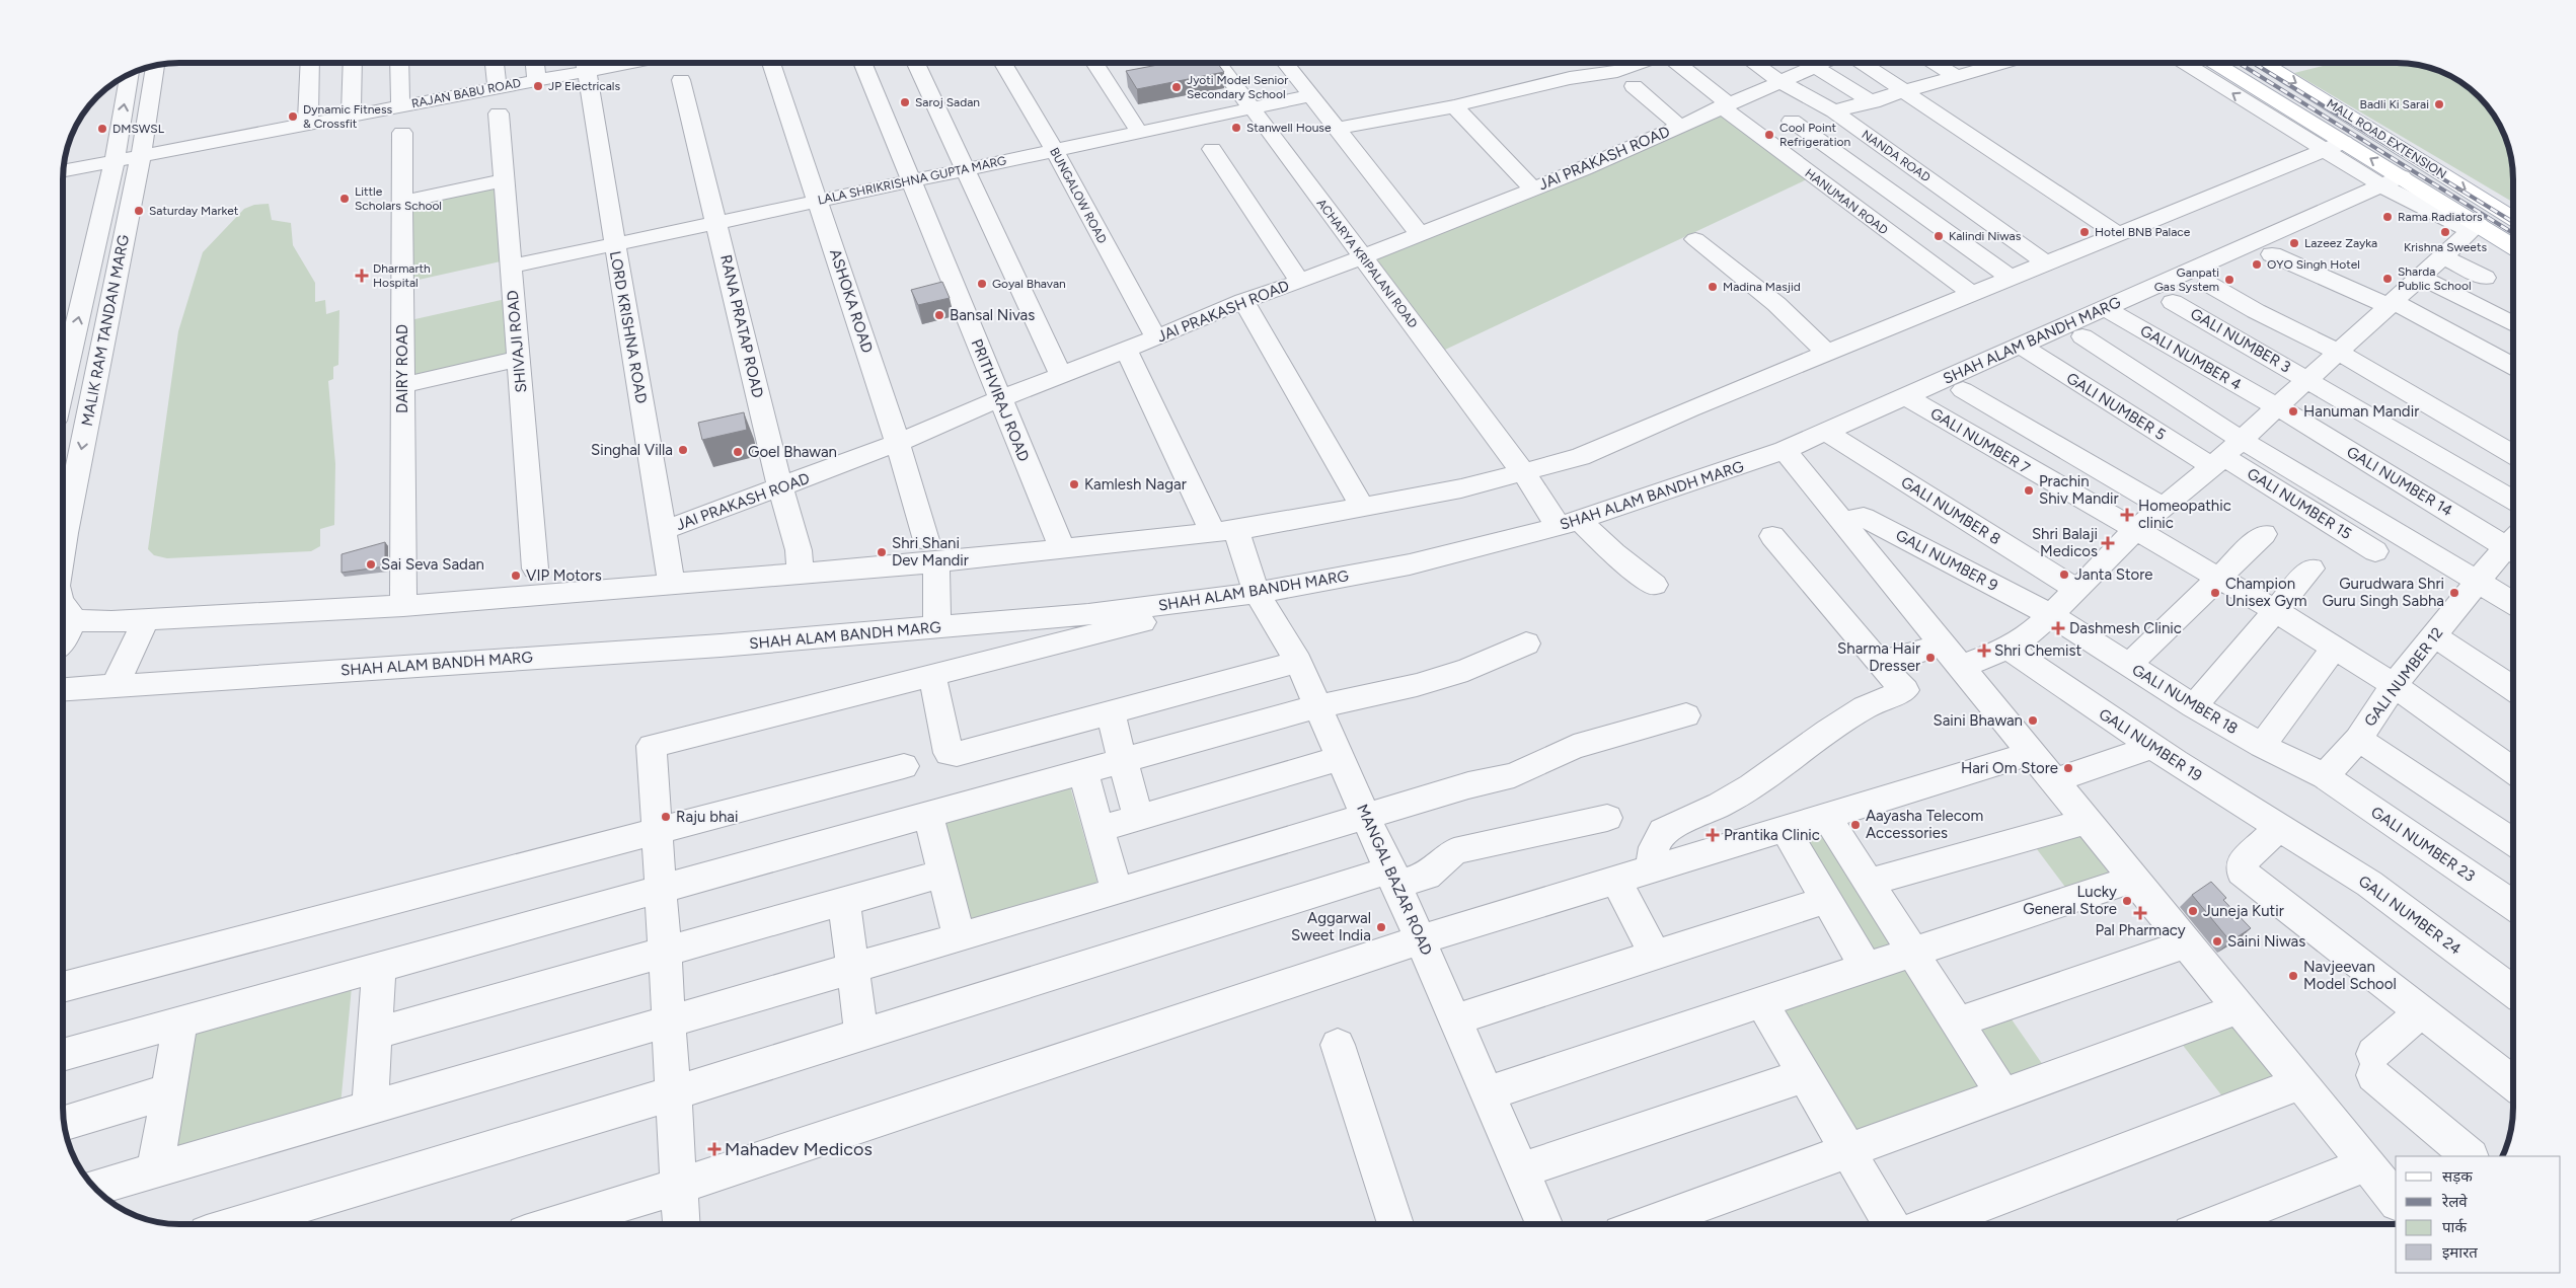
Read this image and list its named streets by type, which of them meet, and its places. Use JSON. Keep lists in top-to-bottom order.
{
  "streets": {
    "main road": ["MALL ROAD EXTENSION"],
    "street": [
      "RAJAN BABU ROAD",
      "NANDA ROAD",
      "JAI PRAKASH ROAD",
      "LALA SHRIKRISHNA GUPTA MARG",
      "BUNGALOW ROAD",
      "HANUMAN ROAD",
      "ACHARYA KRIPALANI ROAD",
      "ASHOKA ROAD",
      "RANA PRATAP ROAD",
      "LORD KRISHNA ROAD",
      "MALIK RAM TANDAN MARG",
      "SHAH ALAM BANDH MARG",
      "GALI NUMBER 3",
      "SHIVAJI ROAD",
      "GALI NUMBER 4",
      "DAIRY ROAD",
      "PRITHVIRAJ ROAD",
      "GALI NUMBER 5",
      "GALI NUMBER 7",
      "GALI NUMBER 14",
      "GALI NUMBER 15",
      "GALI NUMBER 8",
      "GALI NUMBER 9",
      "GALI NUMBER 12",
      "GALI NUMBER 18",
      "GALI NUMBER 19",
      "GALI NUMBER 23",
      "MANGAL BAZAR ROAD",
      "GALI NUMBER 24"
    ]
  },
  "crossings": [
    ["RAJAN BABU ROAD", "MALIK RAM TANDAN MARG"],
    ["NANDA ROAD", "JAI PRAKASH ROAD"],
    ["JAI PRAKASH ROAD", "BUNGALOW ROAD"],
    ["JAI PRAKASH ROAD", "HANUMAN ROAD"],
    ["JAI PRAKASH ROAD", "ACHARYA KRIPALANI ROAD"],
    ["JAI PRAKASH ROAD", "ASHOKA ROAD"],
    ["JAI PRAKASH ROAD", "RANA PRATAP ROAD"],
    ["JAI PRAKASH ROAD", "LORD KRISHNA ROAD"],
    ["JAI PRAKASH ROAD", "PRITHVIRAJ ROAD"],
    ["JAI PRAKASH ROAD", "MANGAL BAZAR ROAD"],
    ["LALA SHRIKRISHNA GUPTA MARG", "BUNGALOW ROAD"],
    ["LALA SHRIKRISHNA GUPTA MARG", "ACHARYA KRIPALANI ROAD"],
    ["LALA SHRIKRISHNA GUPTA MARG", "ASHOKA ROAD"],
    ["LALA SHRIKRISHNA GUPTA MARG", "RANA PRATAP ROAD"],
    ["LALA SHRIKRISHNA GUPTA MARG", "LORD KRISHNA ROAD"],
    ["LALA SHRIKRISHNA GUPTA MARG", "SHIVAJI ROAD"],
    ["LALA SHRIKRISHNA GUPTA MARG", "PRITHVIRAJ ROAD"],
    ["ACHARYA KRIPALANI ROAD", "SHAH ALAM BANDH MARG"],
    ["ASHOKA ROAD", "SHAH ALAM BANDH MARG"],
    ["SHAH ALAM BANDH MARG", "GALI NUMBER 4"],
    ["SHAH ALAM BANDH MARG", "GALI NUMBER 5"],
    ["SHAH ALAM BANDH MARG", "GALI NUMBER 7"],
    ["SHAH ALAM BANDH MARG", "GALI NUMBER 8"],
    ["SHAH ALAM BANDH MARG", "MANGAL BAZAR ROAD"],
    ["GALI NUMBER 4", "GALI NUMBER 14"],
    ["GALI NUMBER 5", "GALI NUMBER 15"],
    ["GALI NUMBER 7", "GALI NUMBER 12"],
    ["GALI NUMBER 9", "GALI NUMBER 18"],
    ["GALI NUMBER 12", "GALI NUMBER 18"],
    ["GALI NUMBER 12", "GALI NUMBER 23"],
    ["GALI NUMBER 18", "GALI NUMBER 23"],
    ["GALI NUMBER 19", "GALI NUMBER 24"]
  ],
  "places": {
    "other": [
      "JP Electricals",
      "Jyoti Model Senior Secondary School",
      "Saroj Sadan",
      "Badli Ki Sarai",
      "Dynamic Fitness & Crossfit",
      "Stanwell House",
      "DMSWSL",
      "Cool Point Refrigeration",
      "Little Scholars School",
      "Saturday Market",
      "Rama Radiators",
      "Hotel BNB Palace",
      "Krishna Sweets",
      "Kalindi Niwas",
      "Lazeez Zayka",
      "OYO Singh Hotel",
      "Sharda Public School",
      "Ganpati Gas System",
      "Goyal Bhavan",
      "Madina Masjid",
      "Bansal Nivas",
      "Hanuman Mandir",
      "Singhal Villa",
      "Goel Bhawan",
      "Kamlesh Nagar",
      "Prachin Shiv Mandir",
      "Shri Shani Dev Mandir",
      "Sai Seva Sadan",
      "Janta Store",
      "VIP Motors",
      "Champion Unisex Gym",
      "Gurudwara Shri Guru Singh Sabha",
      "Sharma Hair Dresser",
      "Saini Bhawan",
      "Hari Om Store",
      "Raju bhai",
      "Aayasha Telecom Accessories",
      "Lucky General Store",
      "Juneja Kutir",
      "Aggarwal Sweet India",
      "Saini Niwas",
      "Navjeevan Model School"
    ],
    "health": [
      "Dharmarth Hospital",
      "Homeopathic clinic",
      "Shri Balaji Medicos",
      "Dashmesh Clinic",
      "Shri Chemist",
      "Prantika Clinic",
      "Pal Pharmacy",
      "Mahadev Medicos"
    ]
  },
  "legend": [
    "सड़क",
    "रेलवे",
    "पार्क",
    "इमारत"
  ]
}
